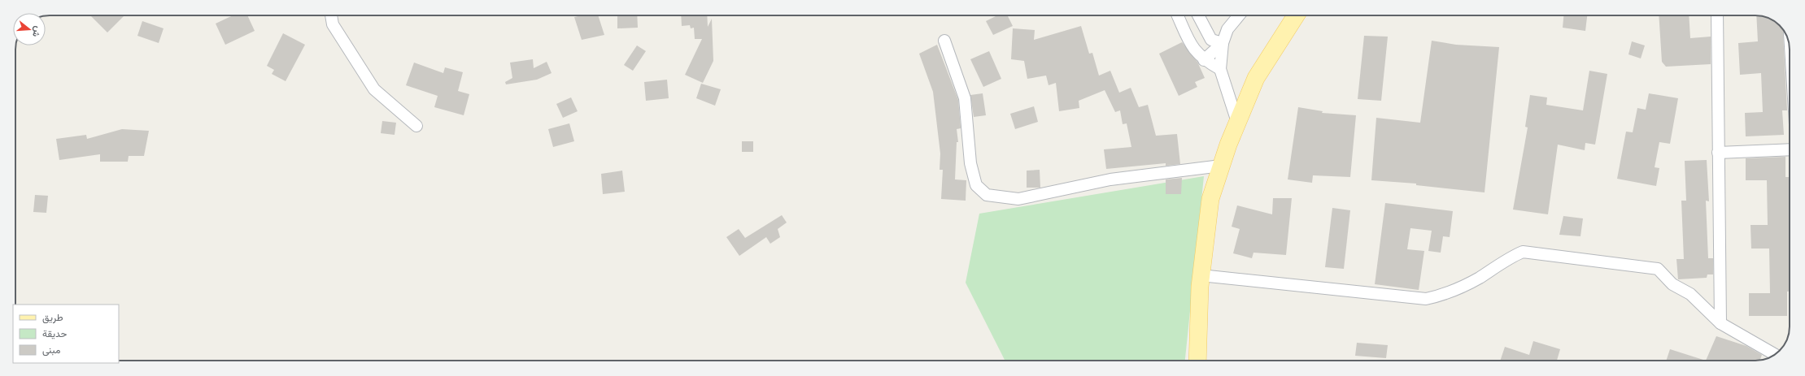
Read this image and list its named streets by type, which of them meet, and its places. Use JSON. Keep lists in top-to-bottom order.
{
  "legend": ["طريق", "حديقة", "مبنى"],
  "north": "right"
}
